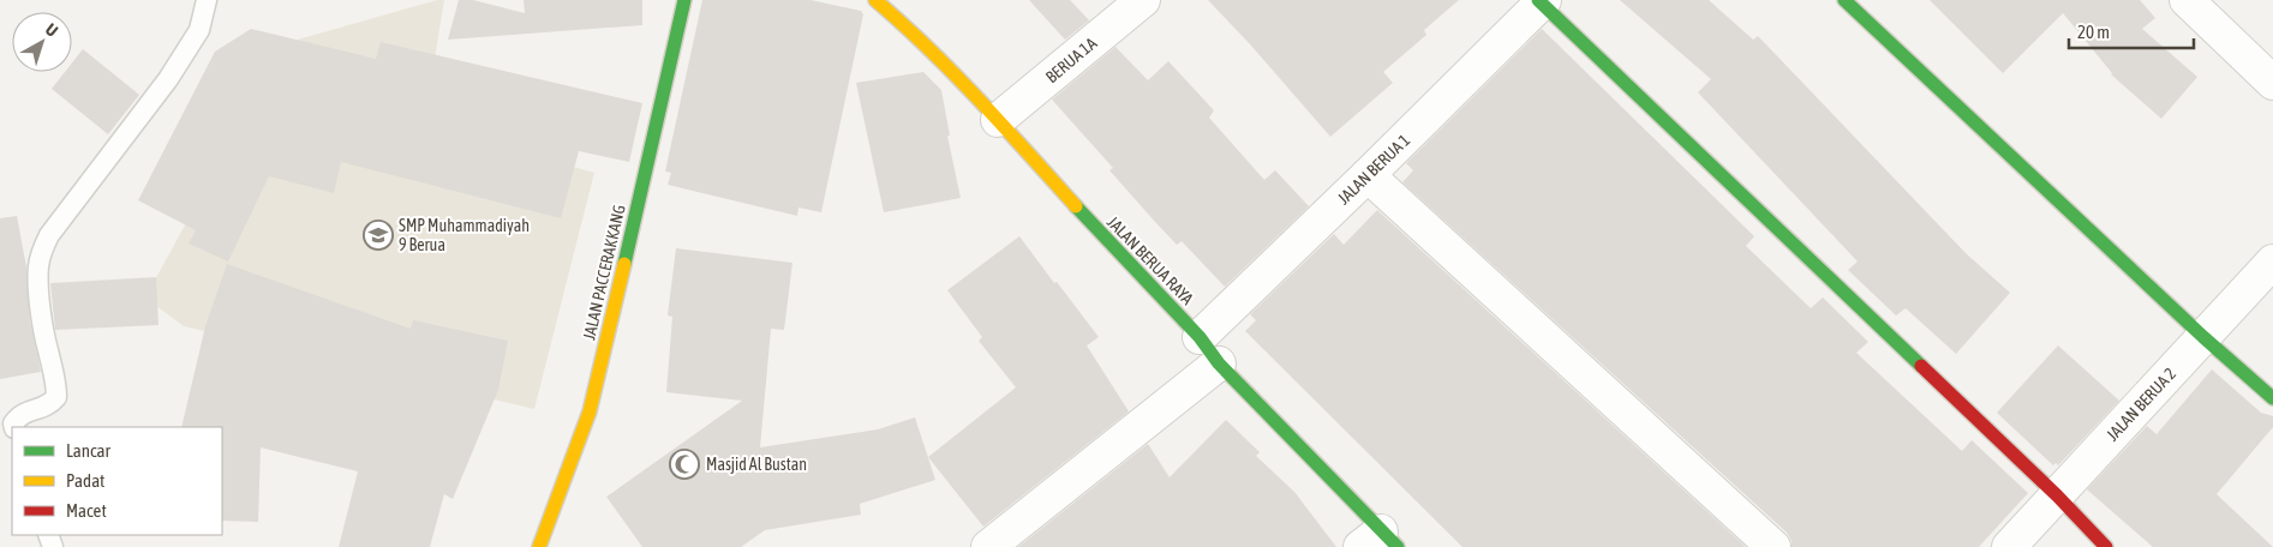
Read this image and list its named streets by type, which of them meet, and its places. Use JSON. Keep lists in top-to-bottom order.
{
  "streets": {
    "street": [
      "BERUA 1A",
      "JALAN BERUA 1",
      "JALAN BERUA RAYA",
      "JALAN PACCERAKKANG",
      "JALAN BERUA 2"
    ]
  },
  "crossings": [
    ["BERUA 1A", "JALAN BERUA RAYA"],
    ["JALAN BERUA 1", "JALAN BERUA RAYA"]
  ],
  "places": {
    "school or university": ["SMP Muhammadiyah 9 Berua"],
    "mosque": ["Masjid Al Bustan"]
  },
  "legend": ["Lancar", "Padat", "Macet"],
  "scale_bar": "20 m",
  "north": "top right"
}
